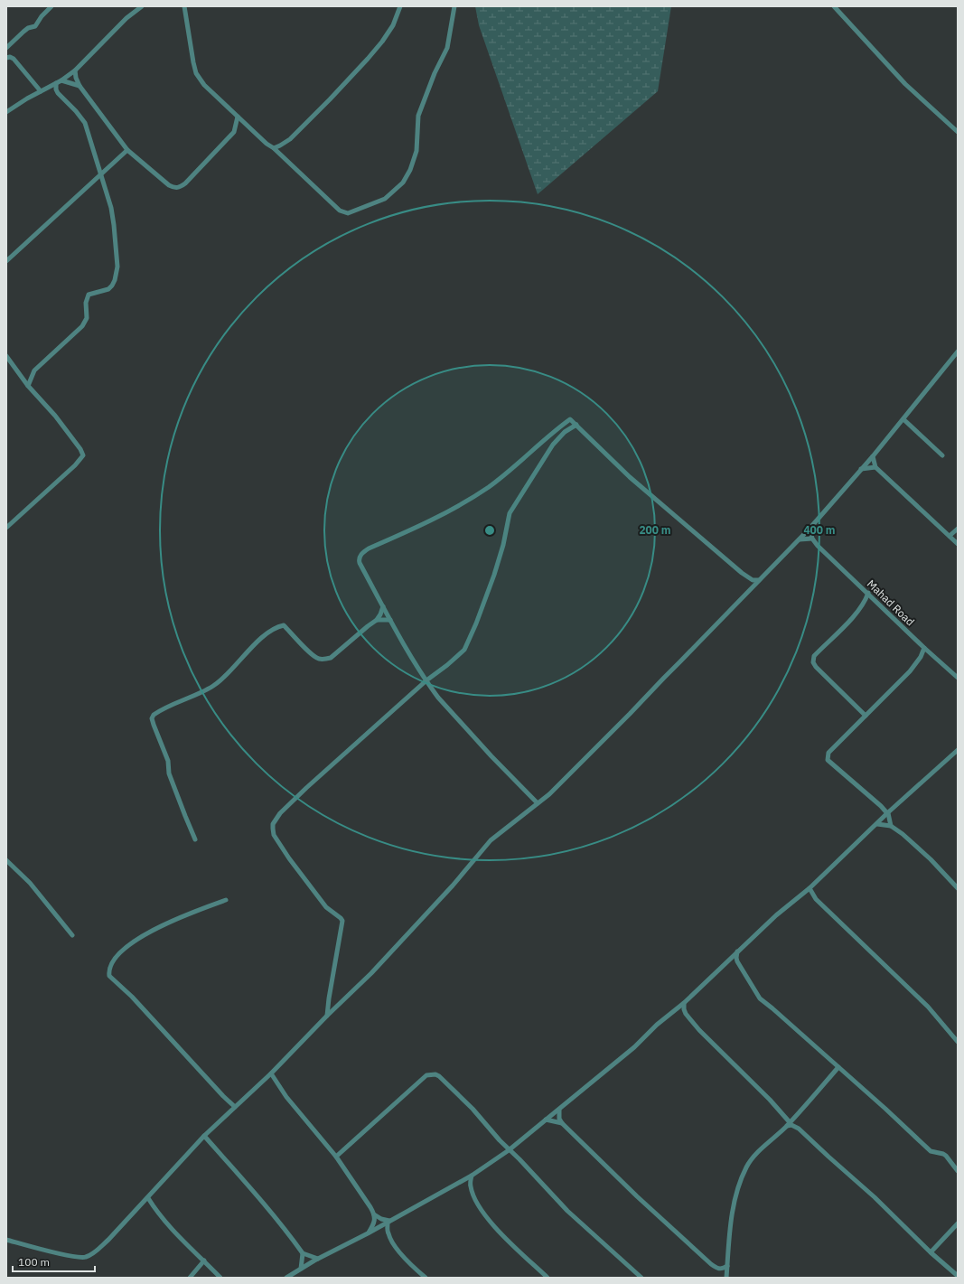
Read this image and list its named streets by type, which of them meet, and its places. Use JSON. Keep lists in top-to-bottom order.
{
  "streets": {
    "street": ["Mahad Road"]
  },
  "scale_bar": "100 m",
  "rings": ["200 m", "400 m"]
}
